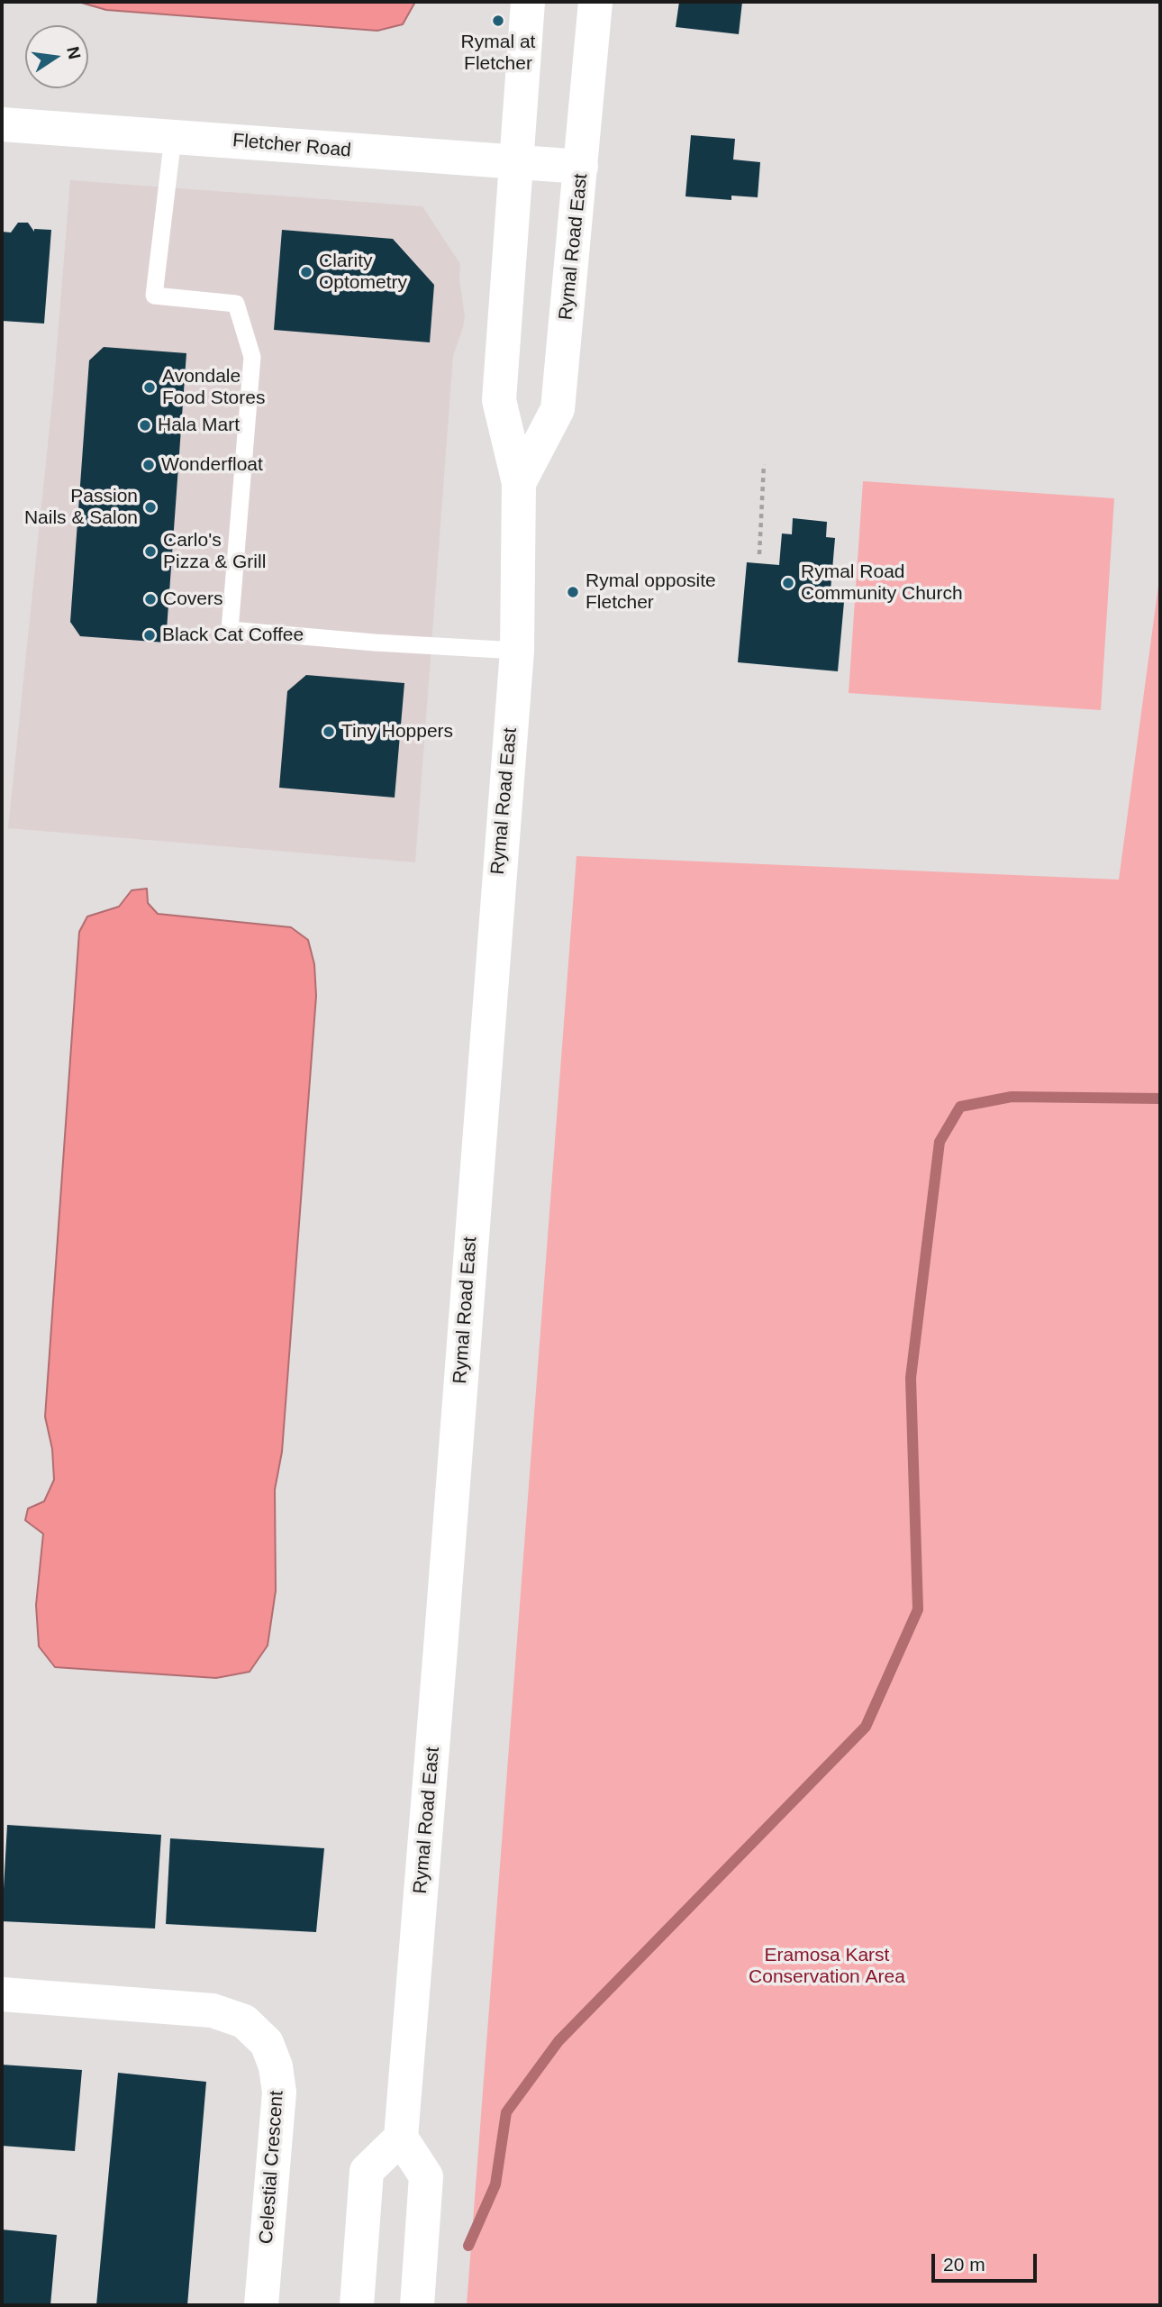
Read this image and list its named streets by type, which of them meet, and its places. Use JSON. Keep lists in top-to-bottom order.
{
  "streets": {
    "main road": ["Fletcher Road", "Rymal Road East", "Celestial Crescent"]
  },
  "crossings": [
    ["Fletcher Road", "Rymal Road East"]
  ],
  "parks": ["Eramosa Karst Conservation Area"],
  "places": [
    "Rymal at Fletcher",
    "Clarity Optometry",
    "Avondale Food Stores",
    "Hala Mart",
    "Wonderfloat",
    "Passion Nails & Salon",
    "Carlo's Pizza & Grill",
    "Rymal Road Community Church",
    "Rymal opposite Fletcher",
    "Covers",
    "Black Cat Coffee",
    "Tiny Hoppers"
  ],
  "scale_bar": "20 m",
  "north": "right"
}
